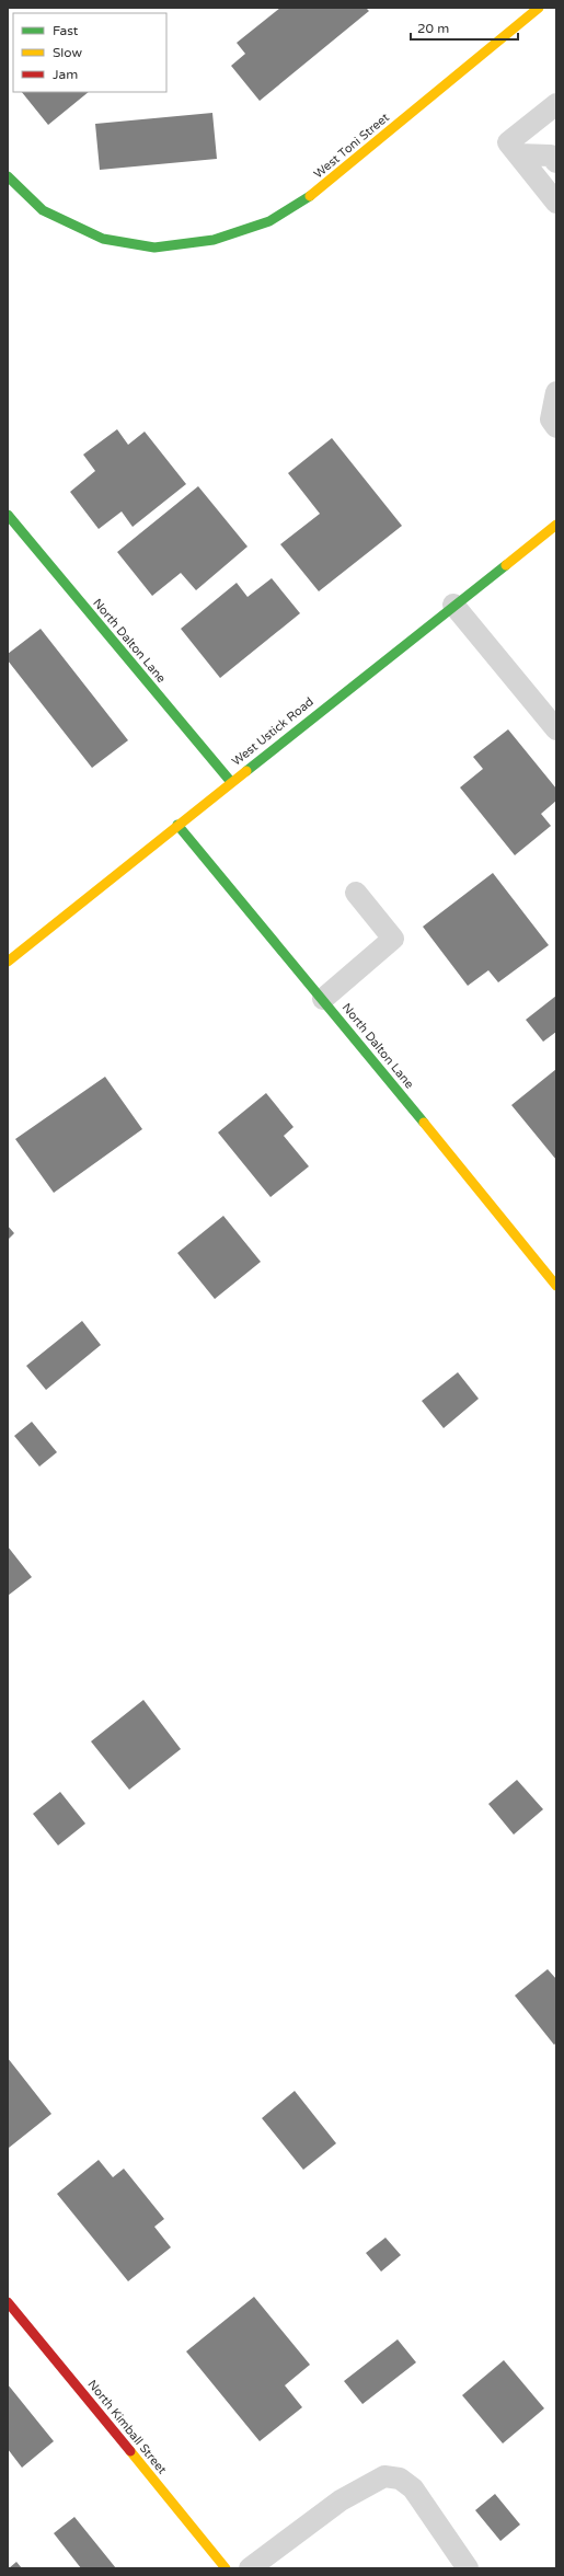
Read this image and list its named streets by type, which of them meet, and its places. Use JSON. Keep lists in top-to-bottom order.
{
  "streets": {
    "street": [
      "West Toni Street",
      "North Dalton Lane",
      "West Ustick Road",
      "North Kimball Street"
    ]
  },
  "crossings": [
    ["North Dalton Lane", "West Ustick Road"]
  ],
  "legend": ["Fast", "Slow", "Jam"],
  "scale_bar": "20 m"
}
